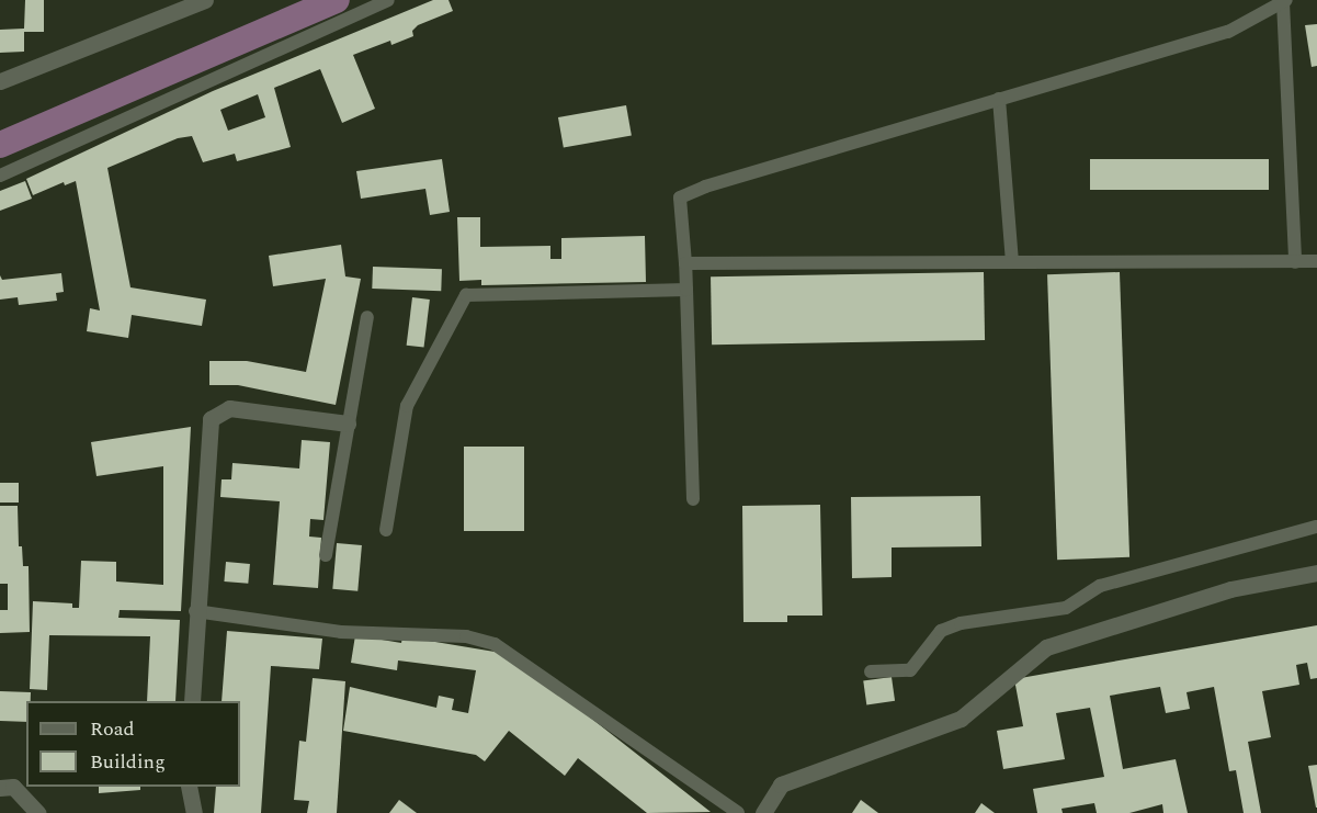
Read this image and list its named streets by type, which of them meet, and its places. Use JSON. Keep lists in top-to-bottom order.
{
  "legend": ["Road", "Building"]
}
